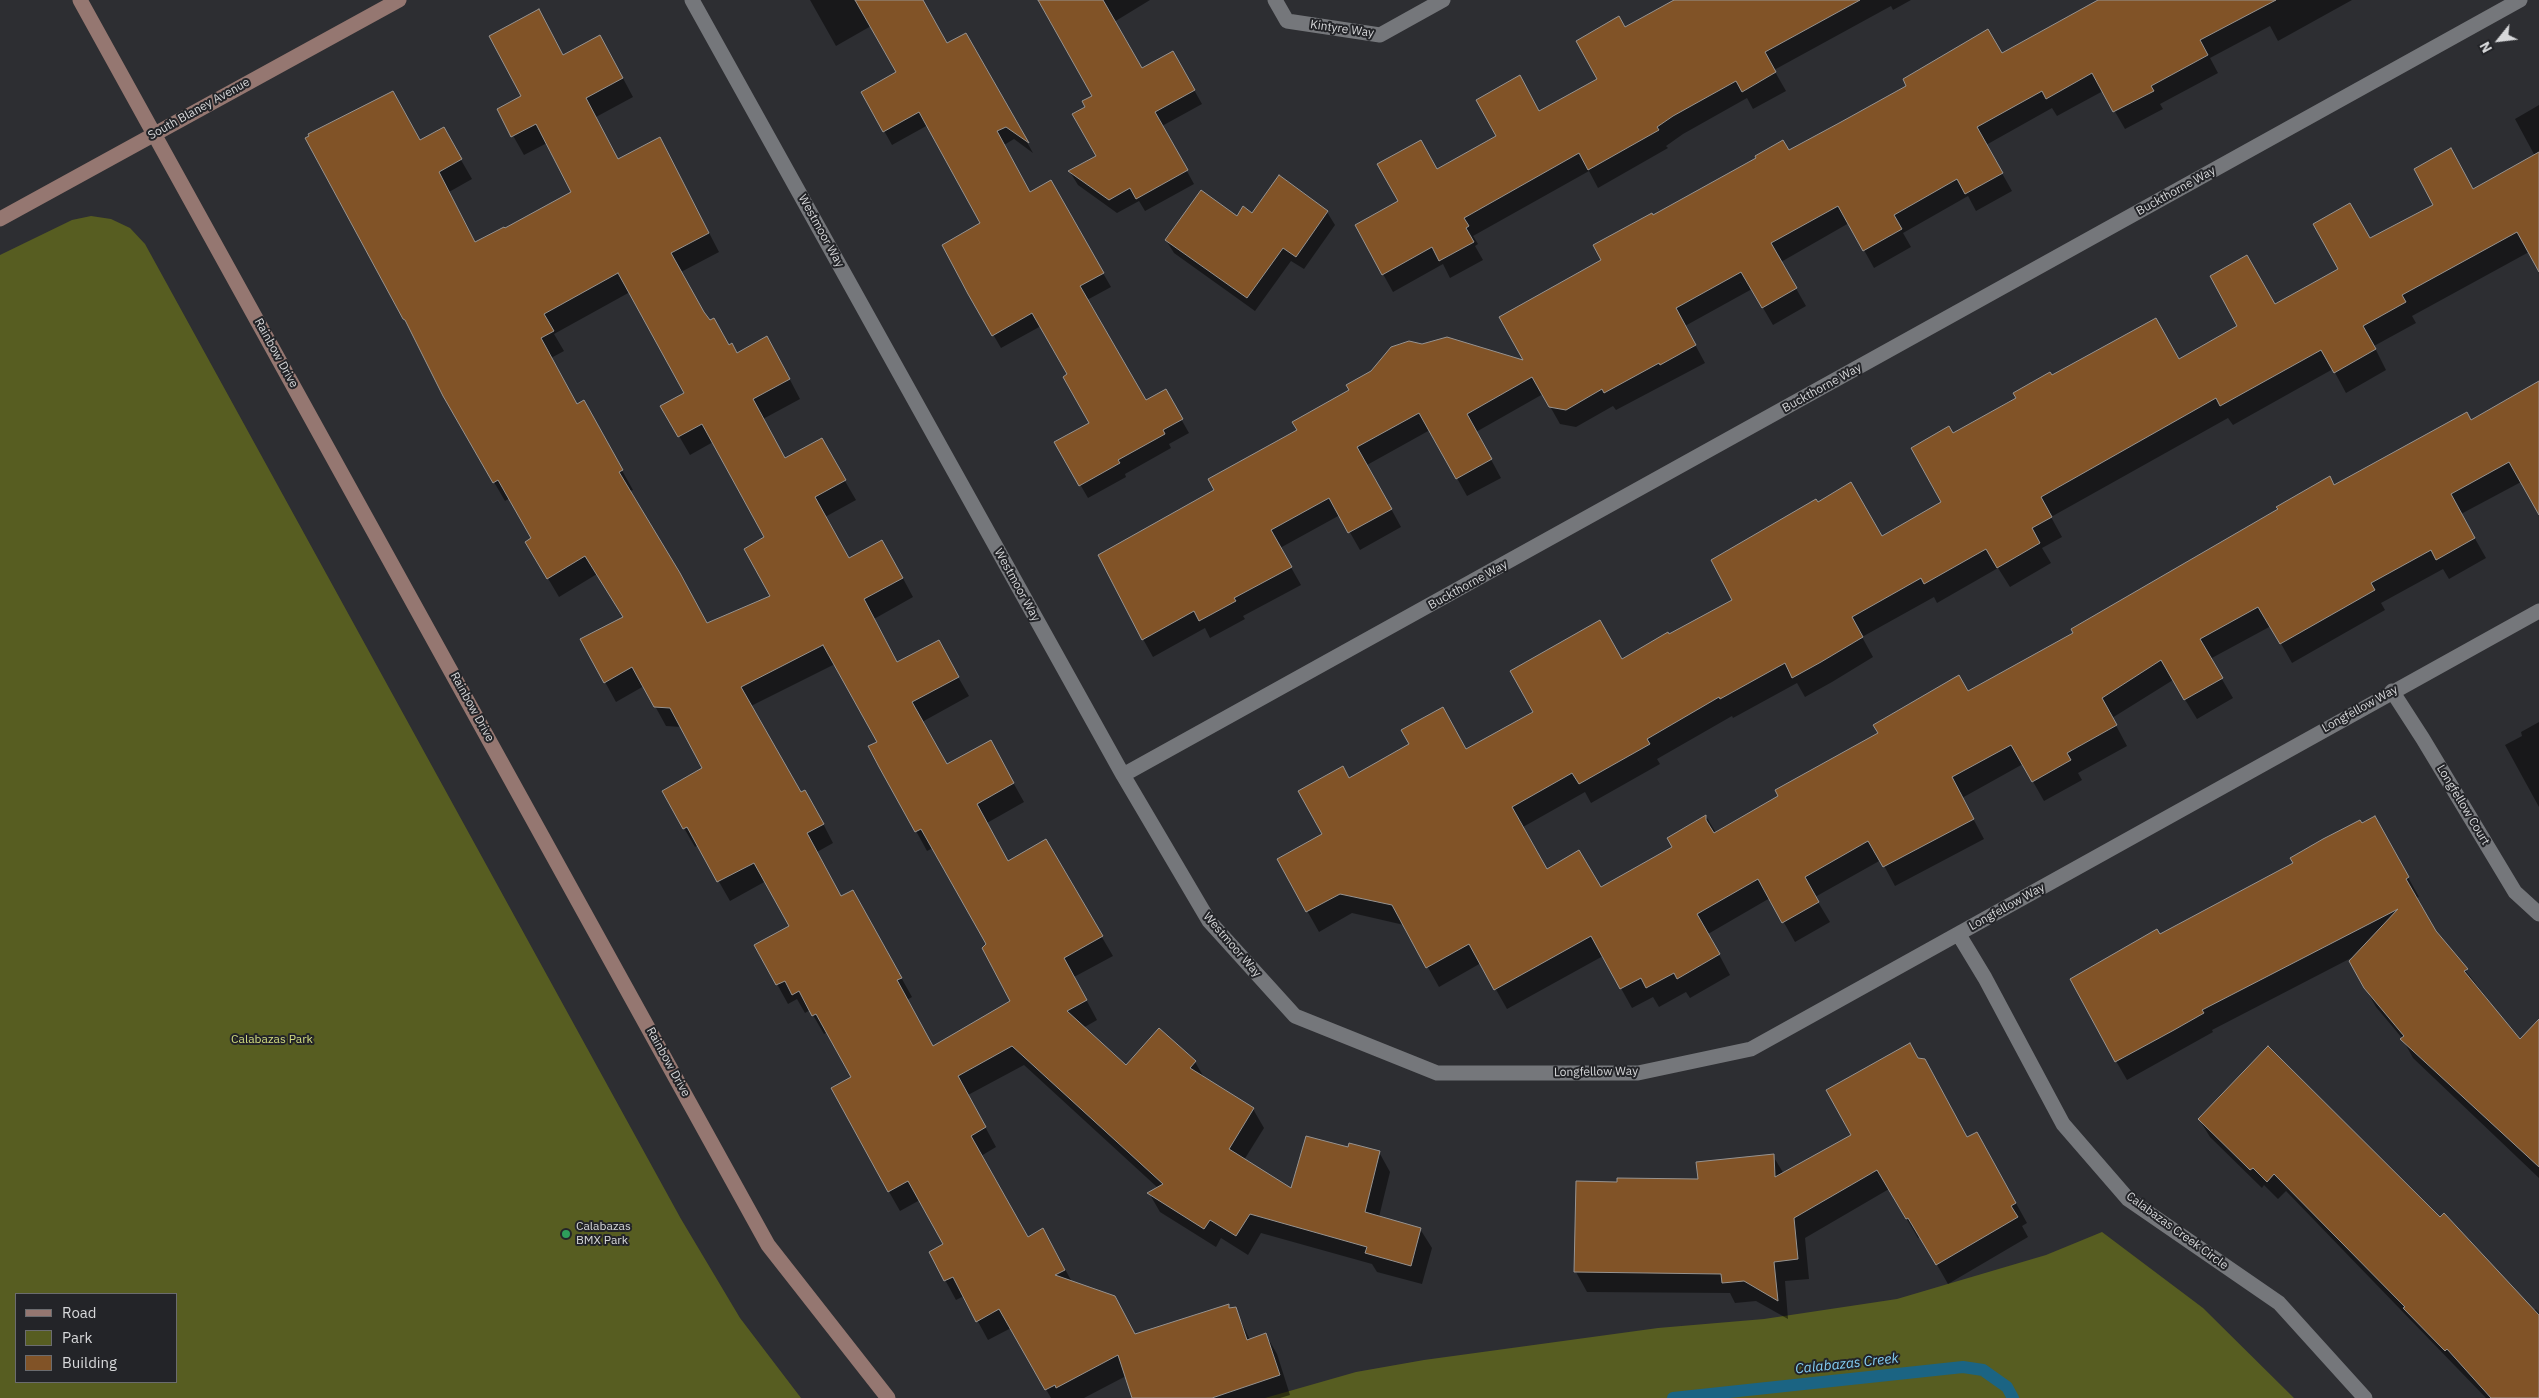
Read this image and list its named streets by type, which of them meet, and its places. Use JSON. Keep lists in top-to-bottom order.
{
  "streets": {
    "street": [
      "Kintyre Way",
      "South Blaney Avenue",
      "Buckthorne Way",
      "Westmoor Way",
      "Rainbow Drive",
      "Longfellow Way",
      "Longfellow Court",
      "Calabazas Creek Circle"
    ]
  },
  "crossings": [
    ["South Blaney Avenue", "Rainbow Drive"],
    ["Buckthorne Way", "Westmoor Way"],
    ["Westmoor Way", "Longfellow Way"],
    ["Longfellow Way", "Longfellow Court"],
    ["Longfellow Way", "Calabazas Creek Circle"]
  ],
  "water": ["Calabazas Creek"],
  "parks": ["Calabazas Park"],
  "places": ["Calabazas BMX Park"],
  "legend": ["Road", "Park", "Building"],
  "north": "bottom left"
}
